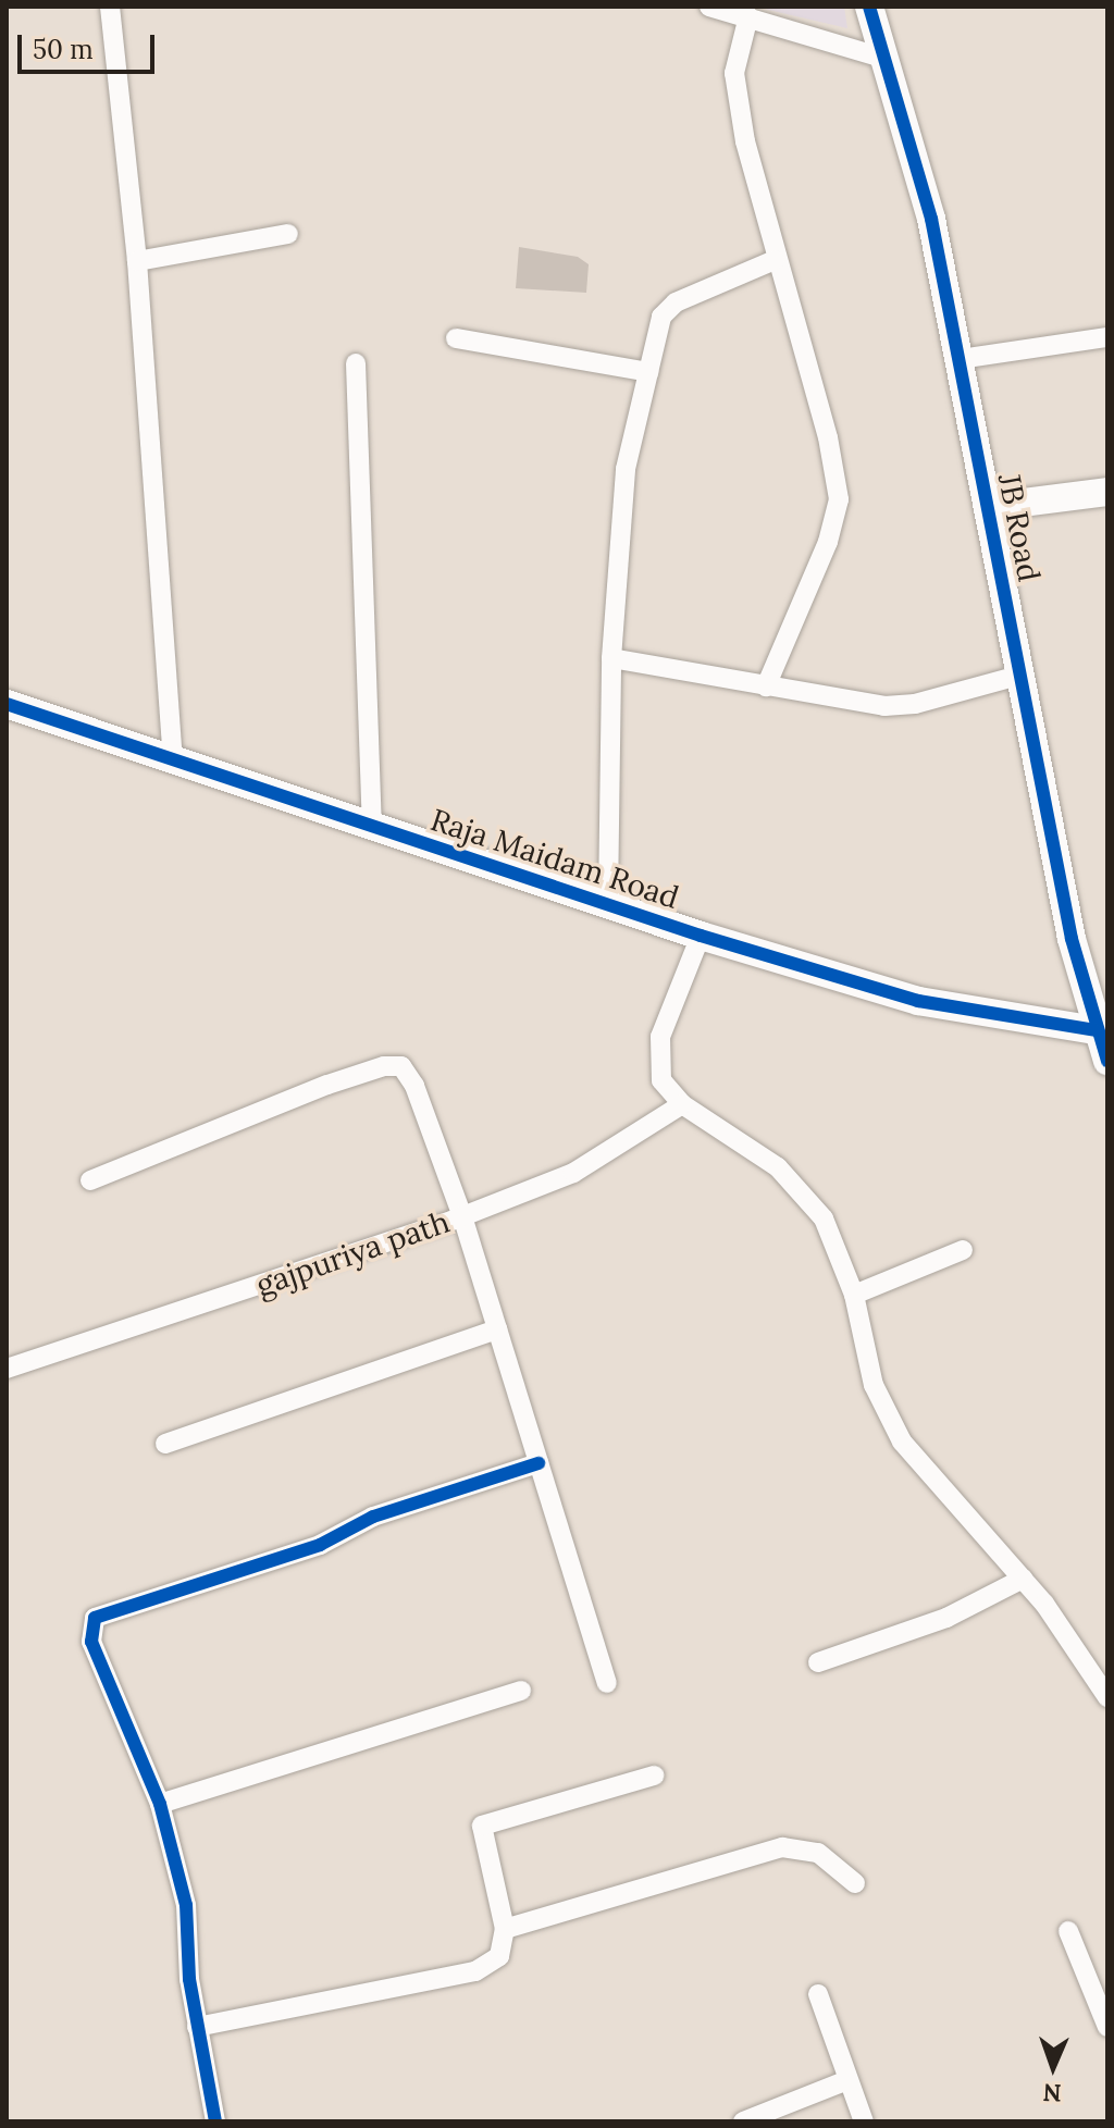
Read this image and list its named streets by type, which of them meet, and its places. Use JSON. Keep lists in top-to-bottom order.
{
  "streets": {
    "street": ["JB Road", "Raja Maidam Road", "gajpuriya path"]
  },
  "crossings": [
    ["JB Road", "Raja Maidam Road"]
  ],
  "scale_bar": "50 m",
  "north": "bottom"
}
